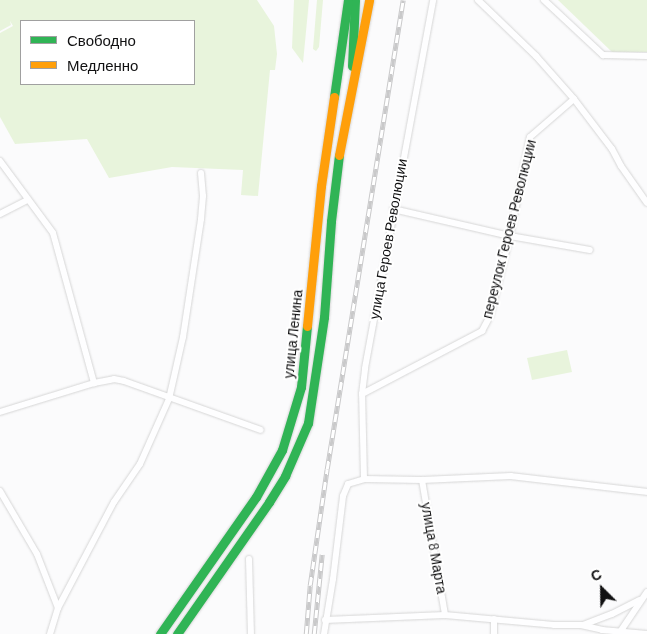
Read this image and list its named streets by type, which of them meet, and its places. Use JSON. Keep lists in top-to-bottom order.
{
  "streets": {
    "main road": ["улица Ленина"],
    "street": ["переулок Героев Революции", "улица Героев Революции", "улица 8 Марта"]
  },
  "crossings": [
    ["переулок Героев Революции", "улица Героев Революции"]
  ],
  "legend": ["Свободно", "Медленно"],
  "north": "top left"
}
